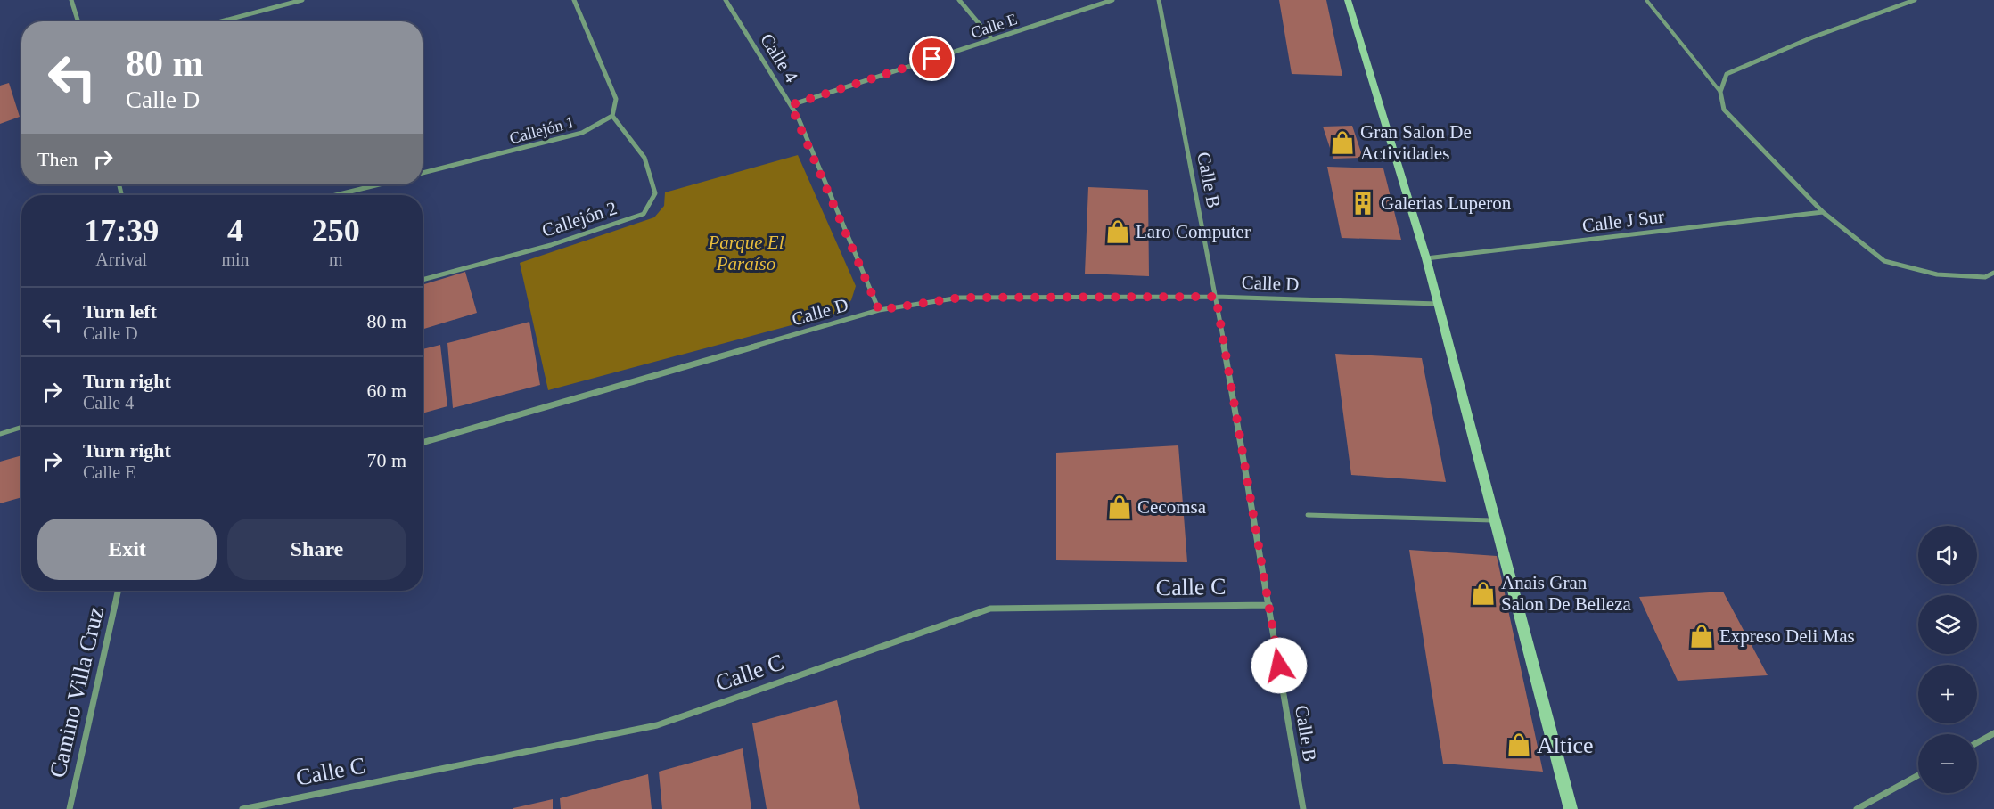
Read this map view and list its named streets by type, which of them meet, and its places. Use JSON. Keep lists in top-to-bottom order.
{
  "streets": {
    "street": [
      "Calle E",
      "Calle 4",
      "Callejón 1",
      "Calle B",
      "Callejón 2",
      "Calle J Sur",
      "Calle D",
      "Calle C",
      "Camino Villa Cruz"
    ]
  },
  "crossings": [
    ["Calle E", "Calle 4"],
    ["Calle 4", "Calle D"],
    ["Callejón 1", "Callejón 2"],
    ["Calle B", "Calle D"],
    ["Calle B", "Calle C"]
  ],
  "parks": ["Parque El Paraíso"],
  "places": {
    "shop": [
      "Gran Salon De Actividades",
      "Laro Computer",
      "Cecomsa",
      "Anais Gran Salon De Belleza",
      "Expreso Deli Mas",
      "Altice"
    ],
    "building": ["Galerias Luperon"]
  },
  "page": {
    "turn": ["80 m", "Calle D"],
    "then": "Then",
    "eta": [
      "17:39",
      "Arrival",
      "4",
      "min",
      "250",
      "m"
    ],
    "list": [
      {
        "name": "Turn left",
        "note": "Calle D",
        "value": "80 m"
      },
      {
        "name": "Turn right",
        "note": "Calle 4",
        "value": "60 m"
      },
      {
        "name": "Turn right",
        "note": "Calle E",
        "value": "70 m"
      }
    ],
    "buttons": ["Exit", "Share"],
    "map_buttons": ["+", "−"]
  }
}
